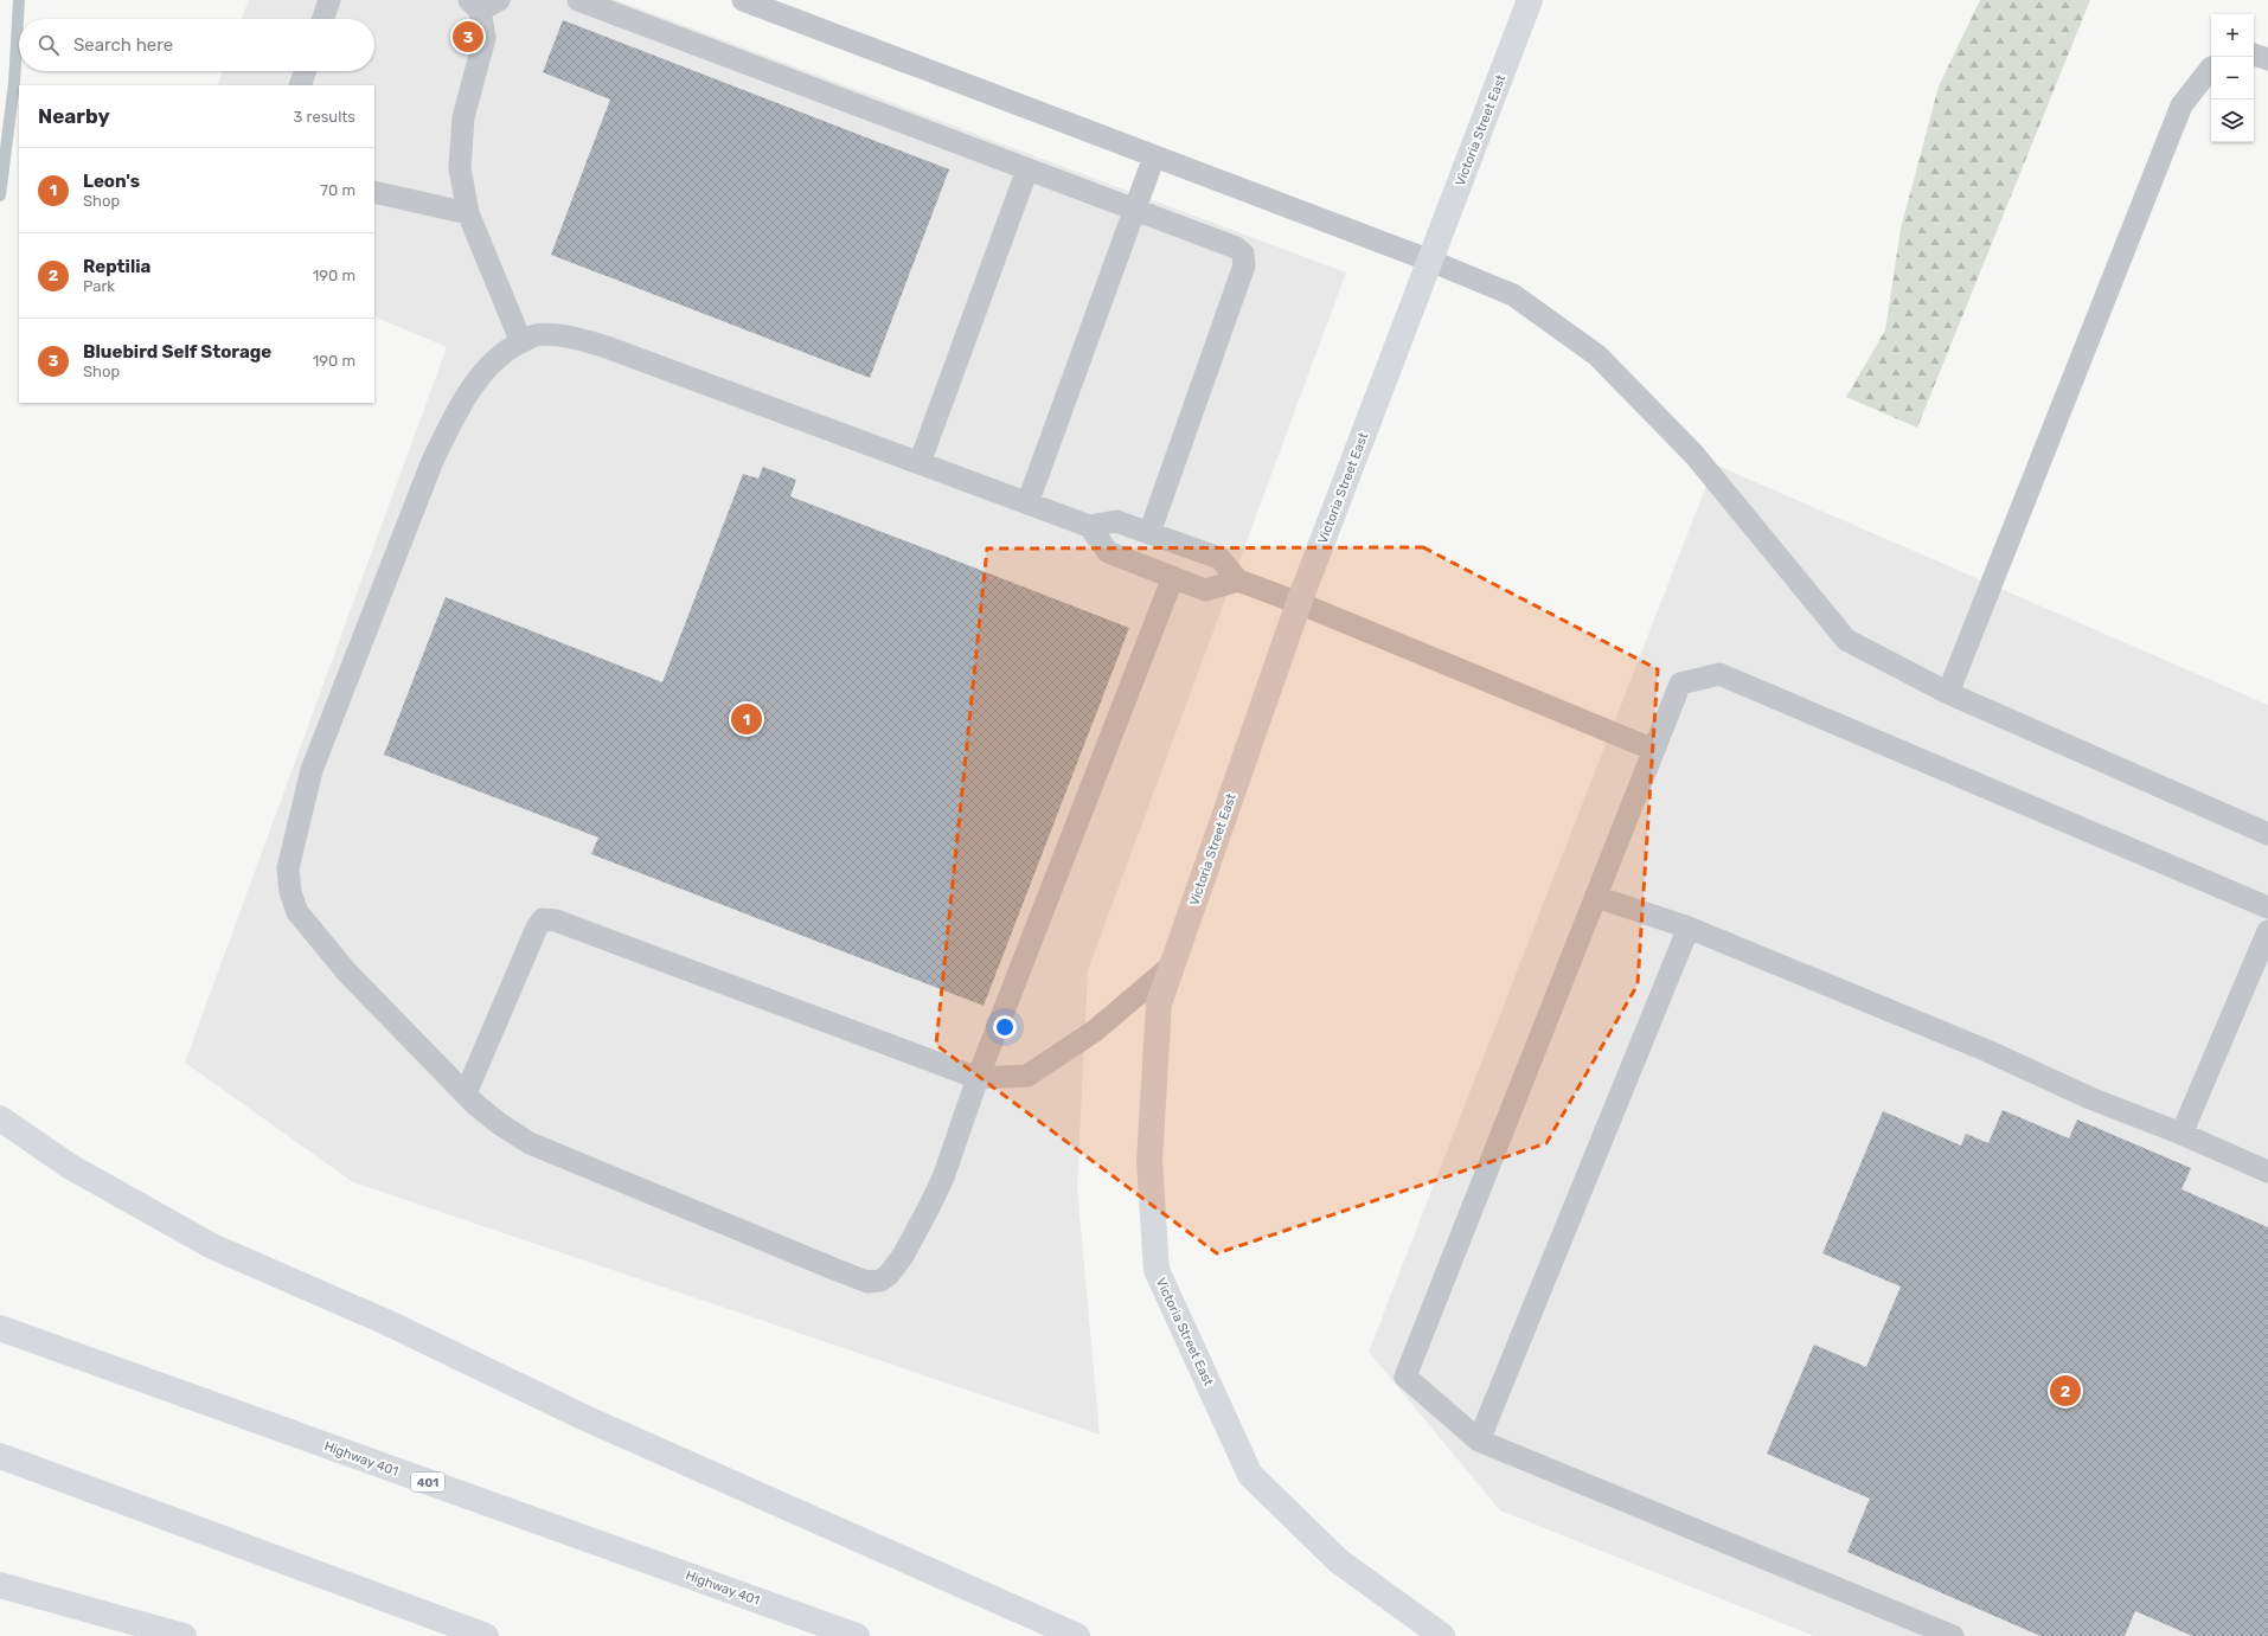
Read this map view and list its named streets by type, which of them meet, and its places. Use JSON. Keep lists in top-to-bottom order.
{
  "streets": {
    "main road": ["Victoria Street East", "Highway 401", "401"]
  },
  "page": {
    "map_buttons": ["+", "−"],
    "pins": ["3", "1", "2"],
    "search": "Search here",
    "heading": ["Nearby", "3 results"],
    "list": [
      {
        "mark": "1",
        "name": "Leon's",
        "note": "Shop",
        "value": "70 m"
      },
      {
        "mark": "2",
        "name": "Reptilia",
        "note": "Park",
        "value": "190 m"
      },
      {
        "mark": "3",
        "name": "Bluebird Self Storage",
        "note": "Shop",
        "value": "190 m"
      }
    ]
  }
}
